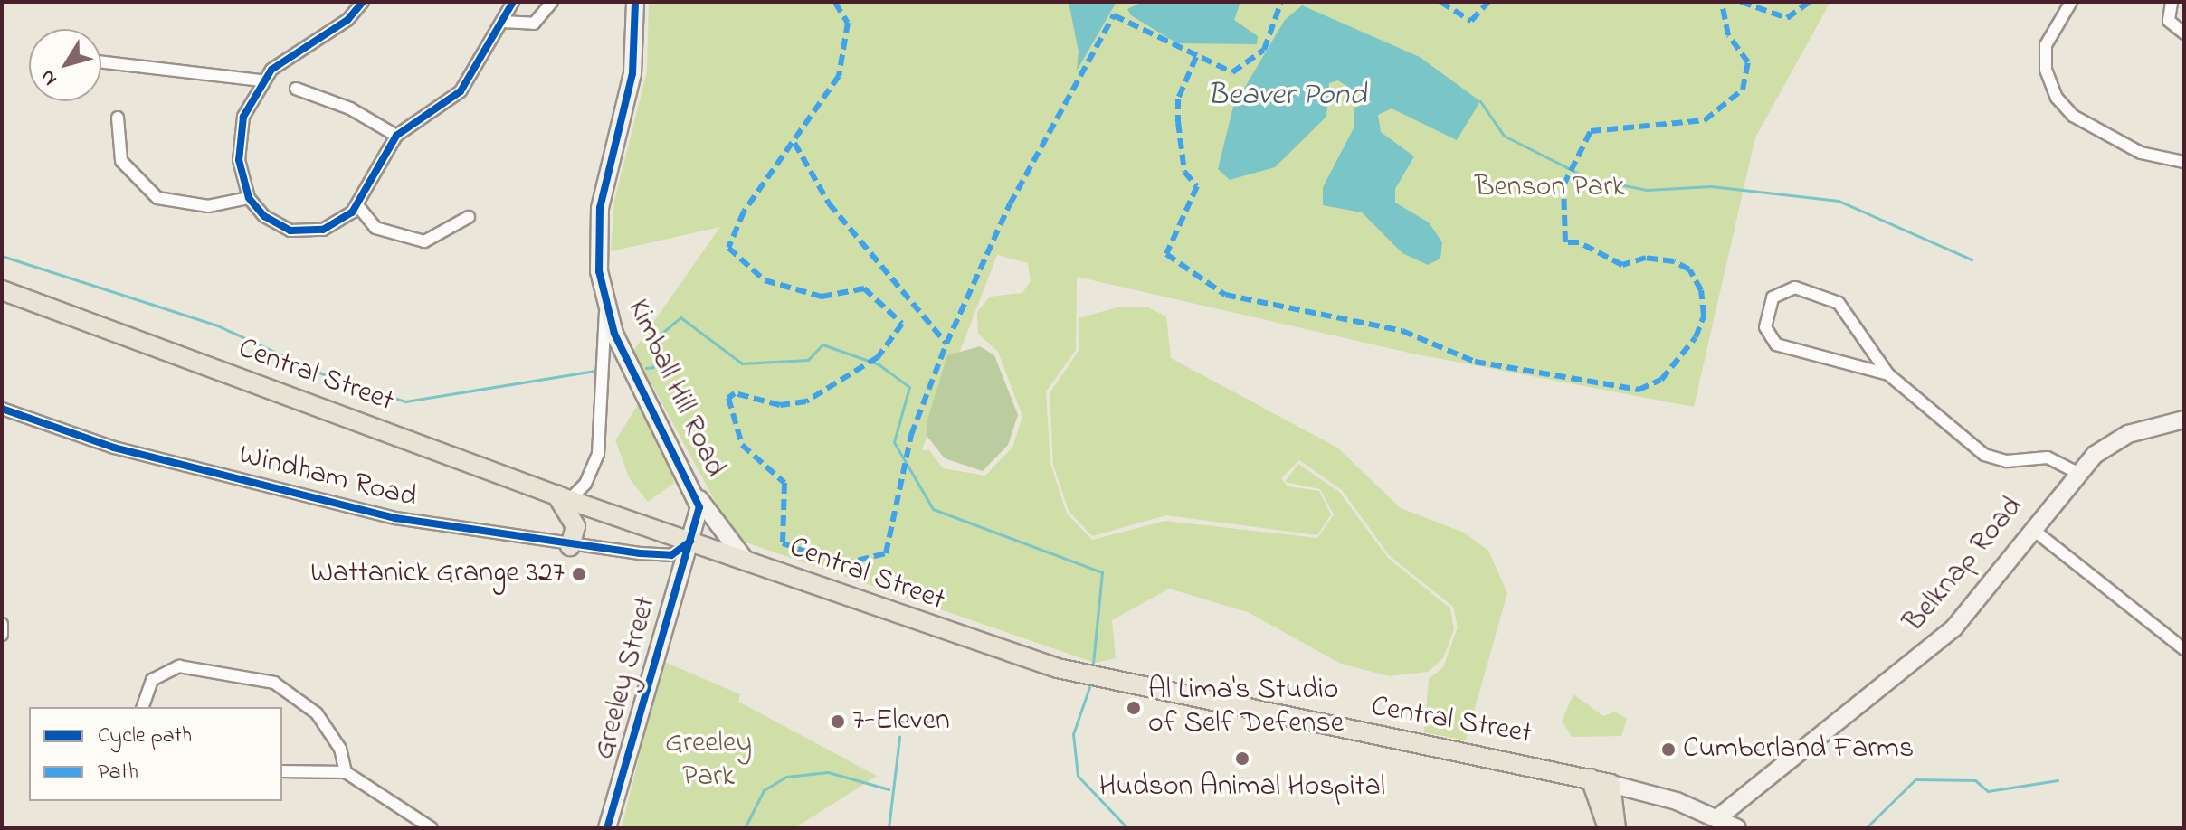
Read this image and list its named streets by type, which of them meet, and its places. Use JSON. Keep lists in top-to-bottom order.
{
  "streets": {
    "main road": ["Central Street"],
    "street": [
      "Kimball Hill Road",
      "Windham Road",
      "Belknap Road",
      "Greeley Street"
    ]
  },
  "crossings": [
    ["Central Street", "Kimball Hill Road"],
    ["Central Street", "Windham Road"],
    ["Central Street", "Belknap Road"],
    ["Central Street", "Greeley Street"],
    ["Kimball Hill Road", "Windham Road"],
    ["Kimball Hill Road", "Greeley Street"],
    ["Windham Road", "Greeley Street"]
  ],
  "water": ["Beaver Pond"],
  "parks": ["Benson Park", "Greeley Park"],
  "places": [
    "Wattanick Grange 327",
    "Al Lima's Studio of Self Defense",
    "7-Eleven",
    "Cumberland Farms",
    "Hudson Animal Hospital"
  ],
  "legend": ["Cycle path", "Path"],
  "north": "bottom left"
}
